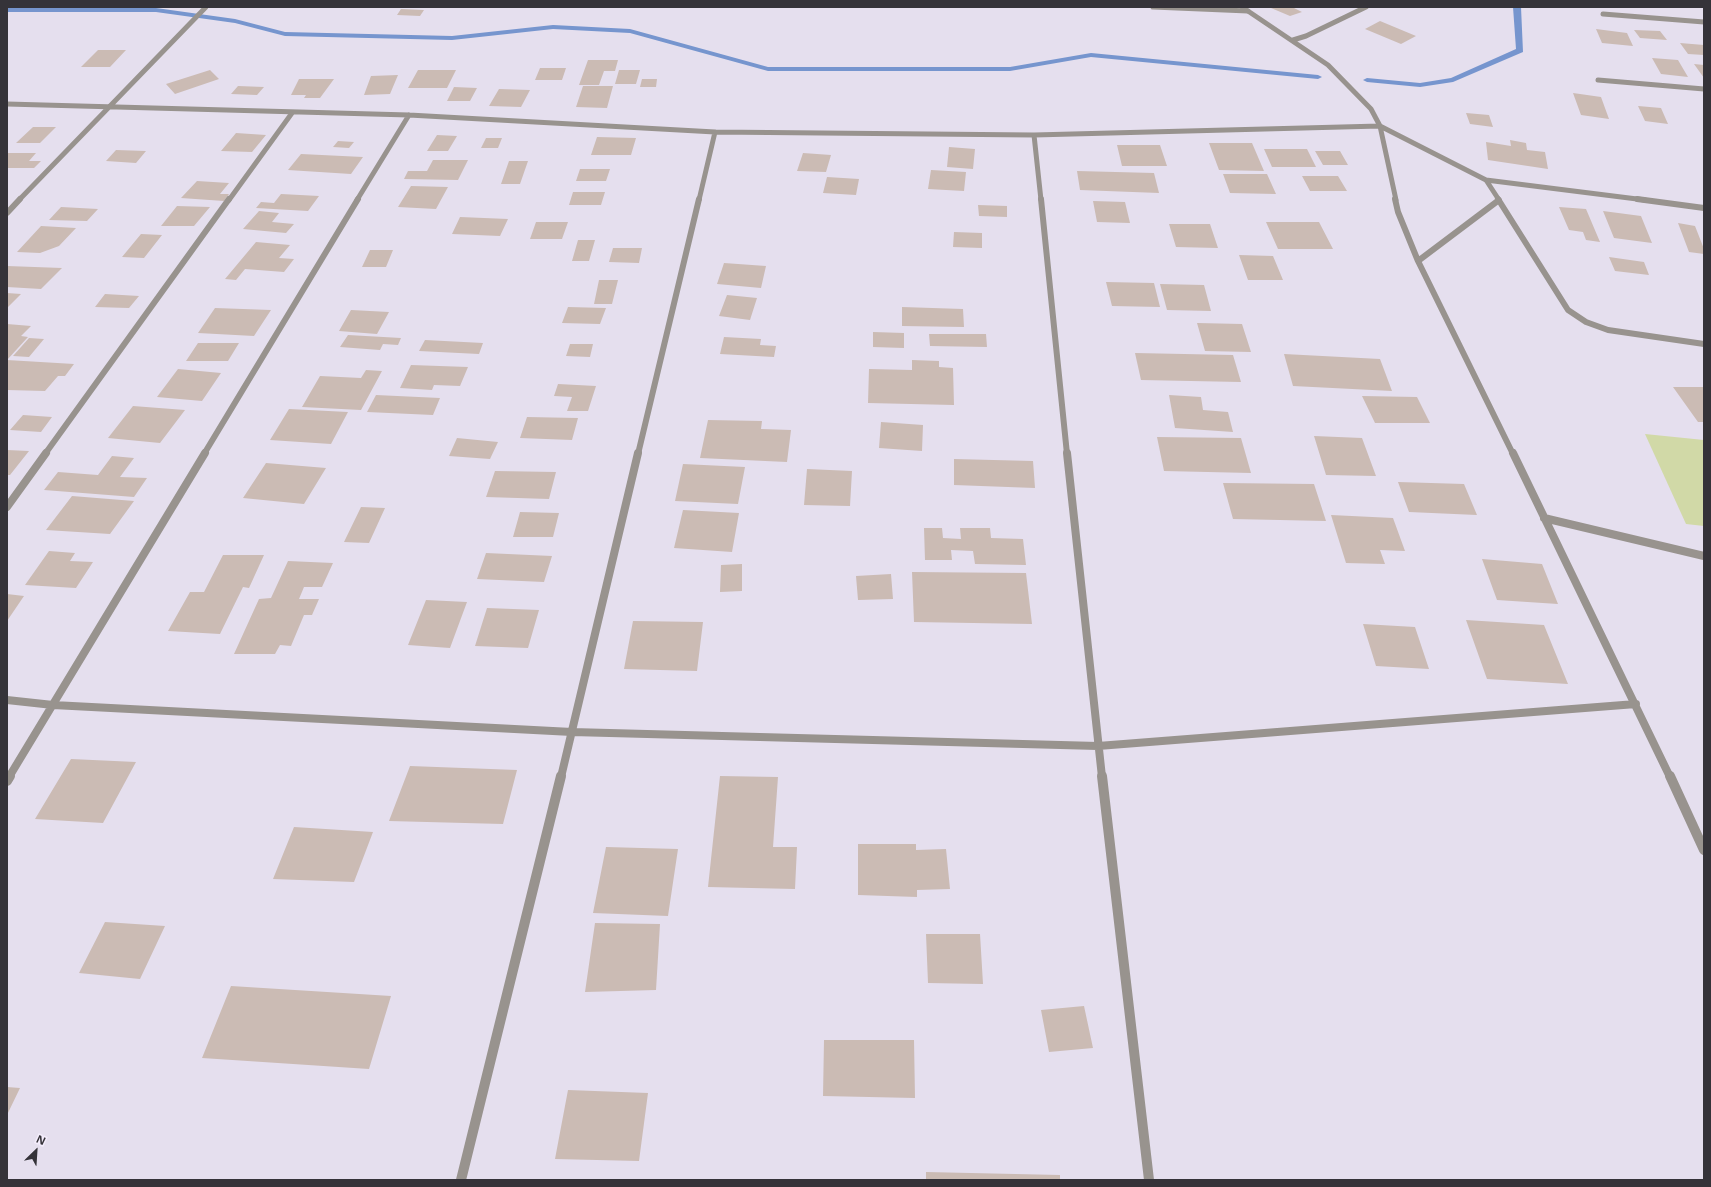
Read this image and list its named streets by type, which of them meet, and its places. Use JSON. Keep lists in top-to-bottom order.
{
  "north": "top right"
}
